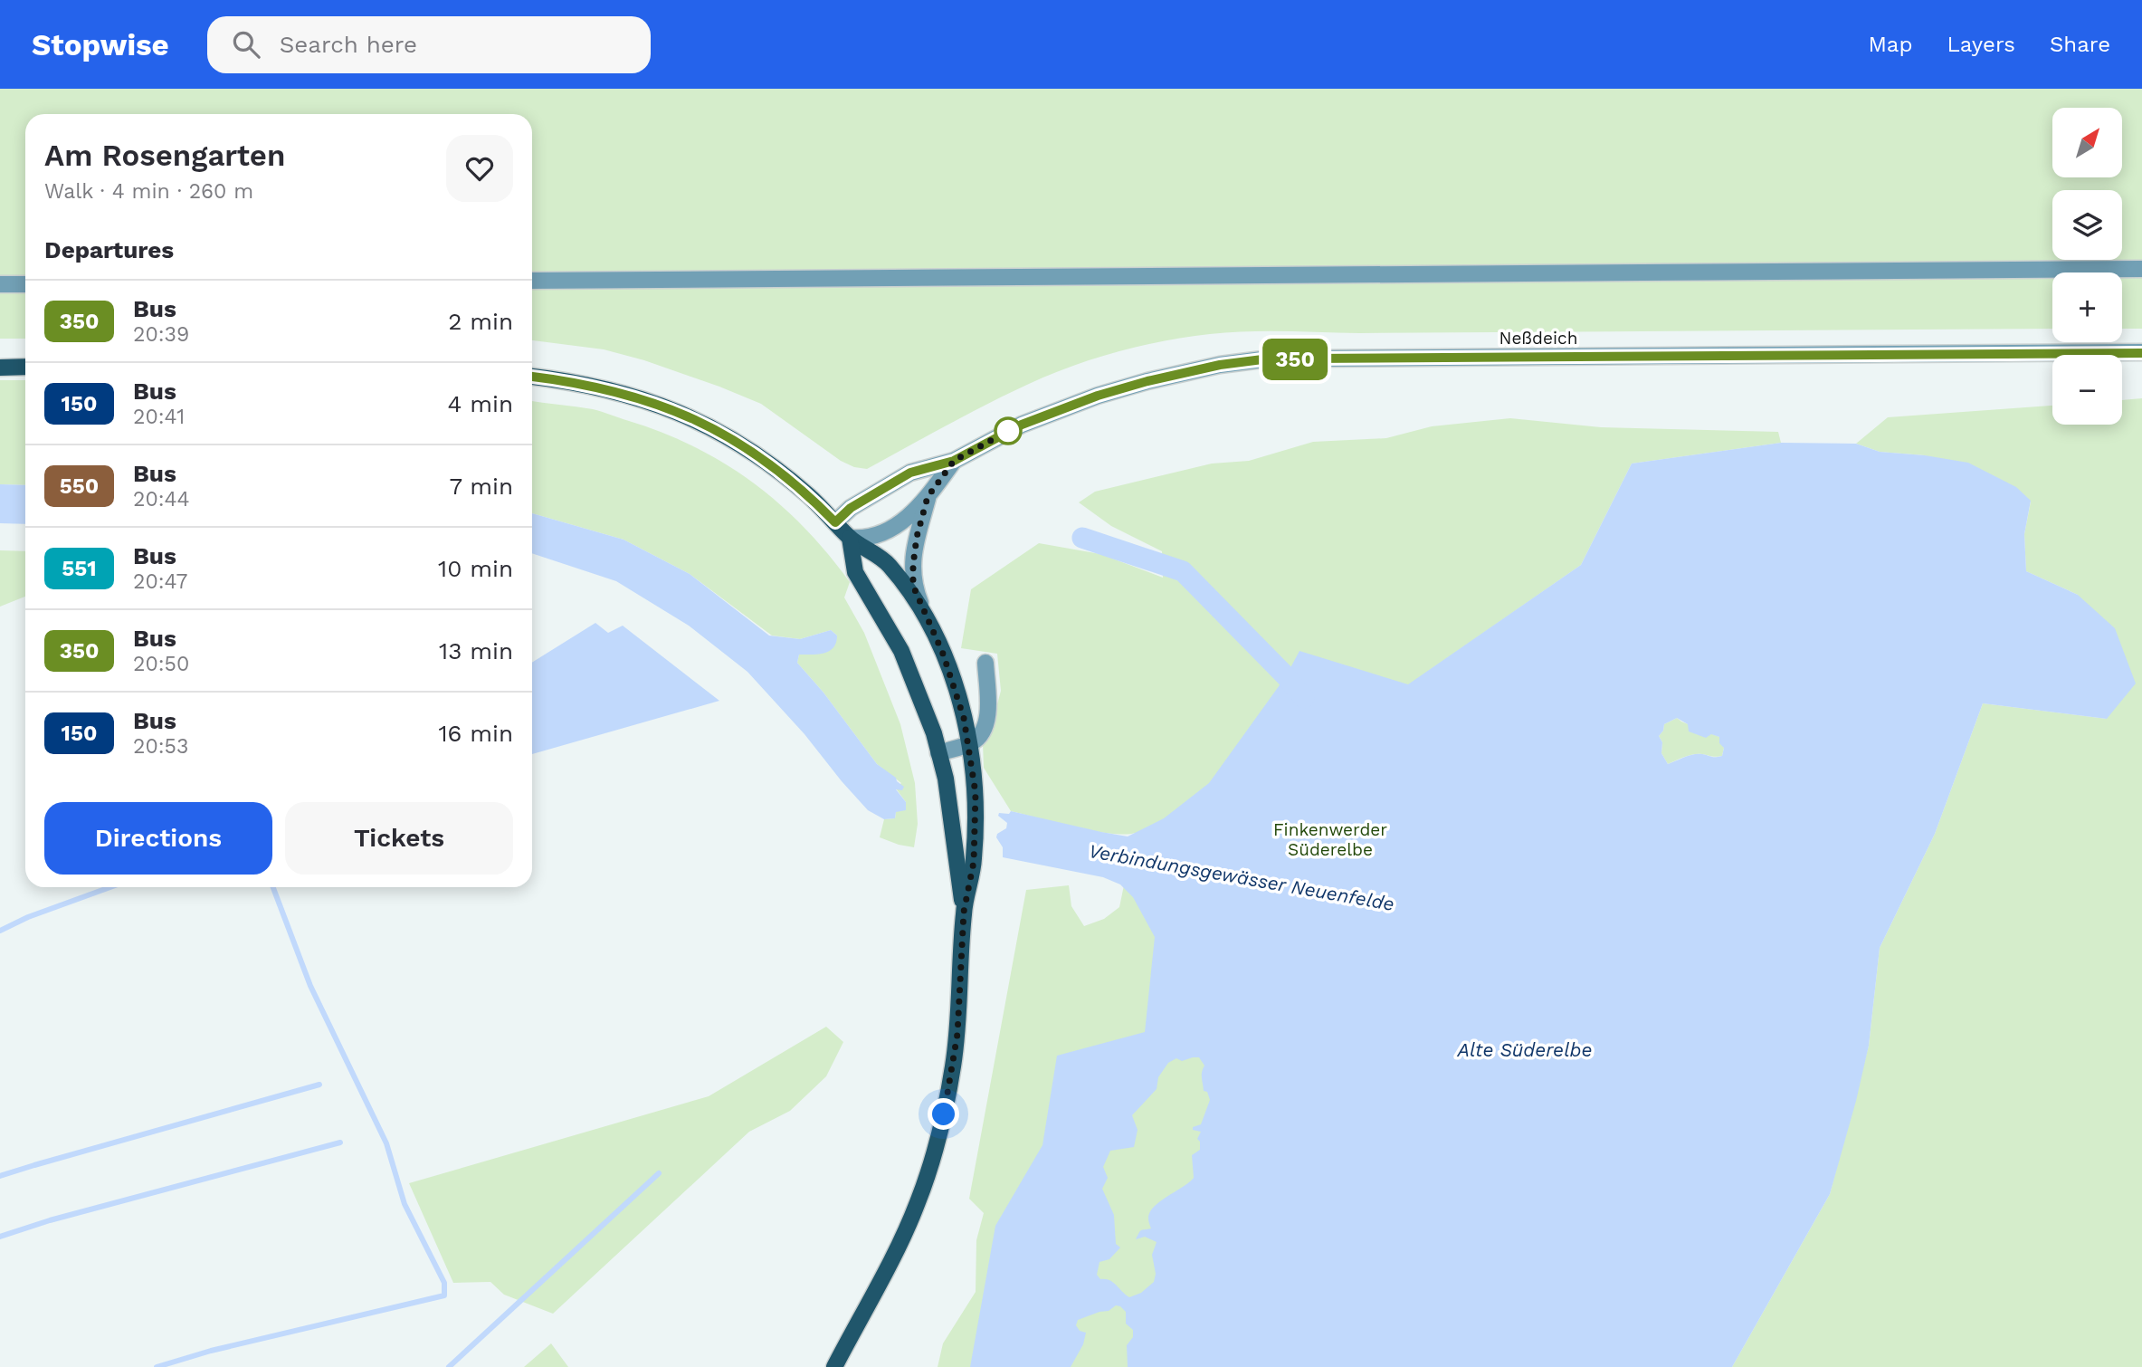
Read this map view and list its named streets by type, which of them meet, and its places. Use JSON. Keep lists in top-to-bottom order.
{
  "streets": {
    "street": ["Neßdeich"]
  },
  "water": ["Verbindungsgewässer Neuenfelde", "Alte Süderelbe"],
  "parks": ["Finkenwerder Süderelbe"],
  "lines": ["bus line 350"],
  "north": "top right",
  "page": {
    "header": "Stopwise",
    "search": "Search here",
    "nav": ["Map", "Layers", "Share"],
    "on_map": "350",
    "map_buttons": ["+", "−"],
    "heading": [
      ["Am Rosengarten", "Walk · 4 min · 260 m"],
      "Departures"
    ],
    "list": [
      {
        "mark": "350",
        "name": "Bus",
        "note": "20:39",
        "value": "2 min"
      },
      {
        "mark": "150",
        "name": "Bus",
        "note": "20:41",
        "value": "4 min"
      },
      {
        "mark": "550",
        "name": "Bus",
        "note": "20:44",
        "value": "7 min"
      },
      {
        "mark": "551",
        "name": "Bus",
        "note": "20:47",
        "value": "10 min"
      },
      {
        "mark": "350",
        "name": "Bus",
        "note": "20:50",
        "value": "13 min"
      },
      {
        "mark": "150",
        "name": "Bus",
        "note": "20:53",
        "value": "16 min"
      }
    ],
    "buttons": ["Directions", "Tickets"]
  }
}
